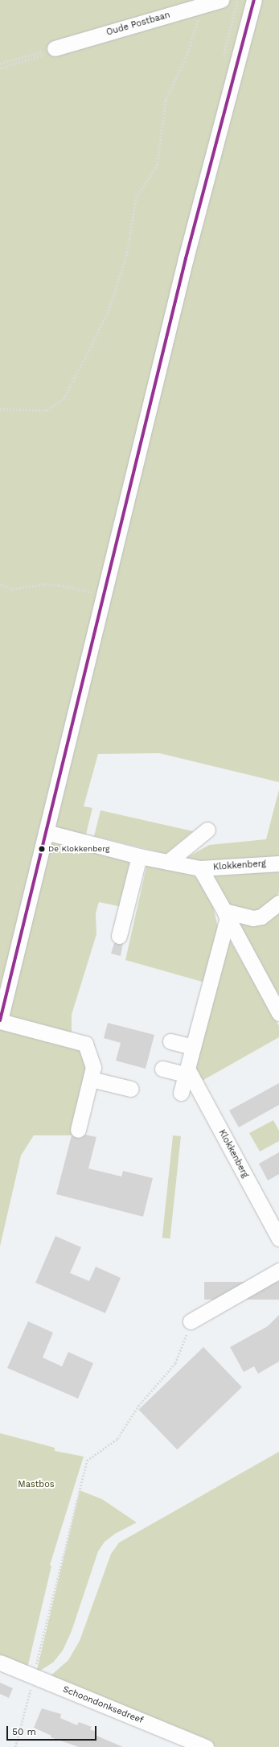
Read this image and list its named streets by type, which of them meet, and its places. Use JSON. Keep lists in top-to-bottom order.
{
  "streets": {
    "street": ["Oude Postbaan", "Klokkenberg", "Schoondonksedreef"]
  },
  "parks": ["Mastbos"],
  "places": ["De Klokkenberg"],
  "scale_bar": "50 m"
}
